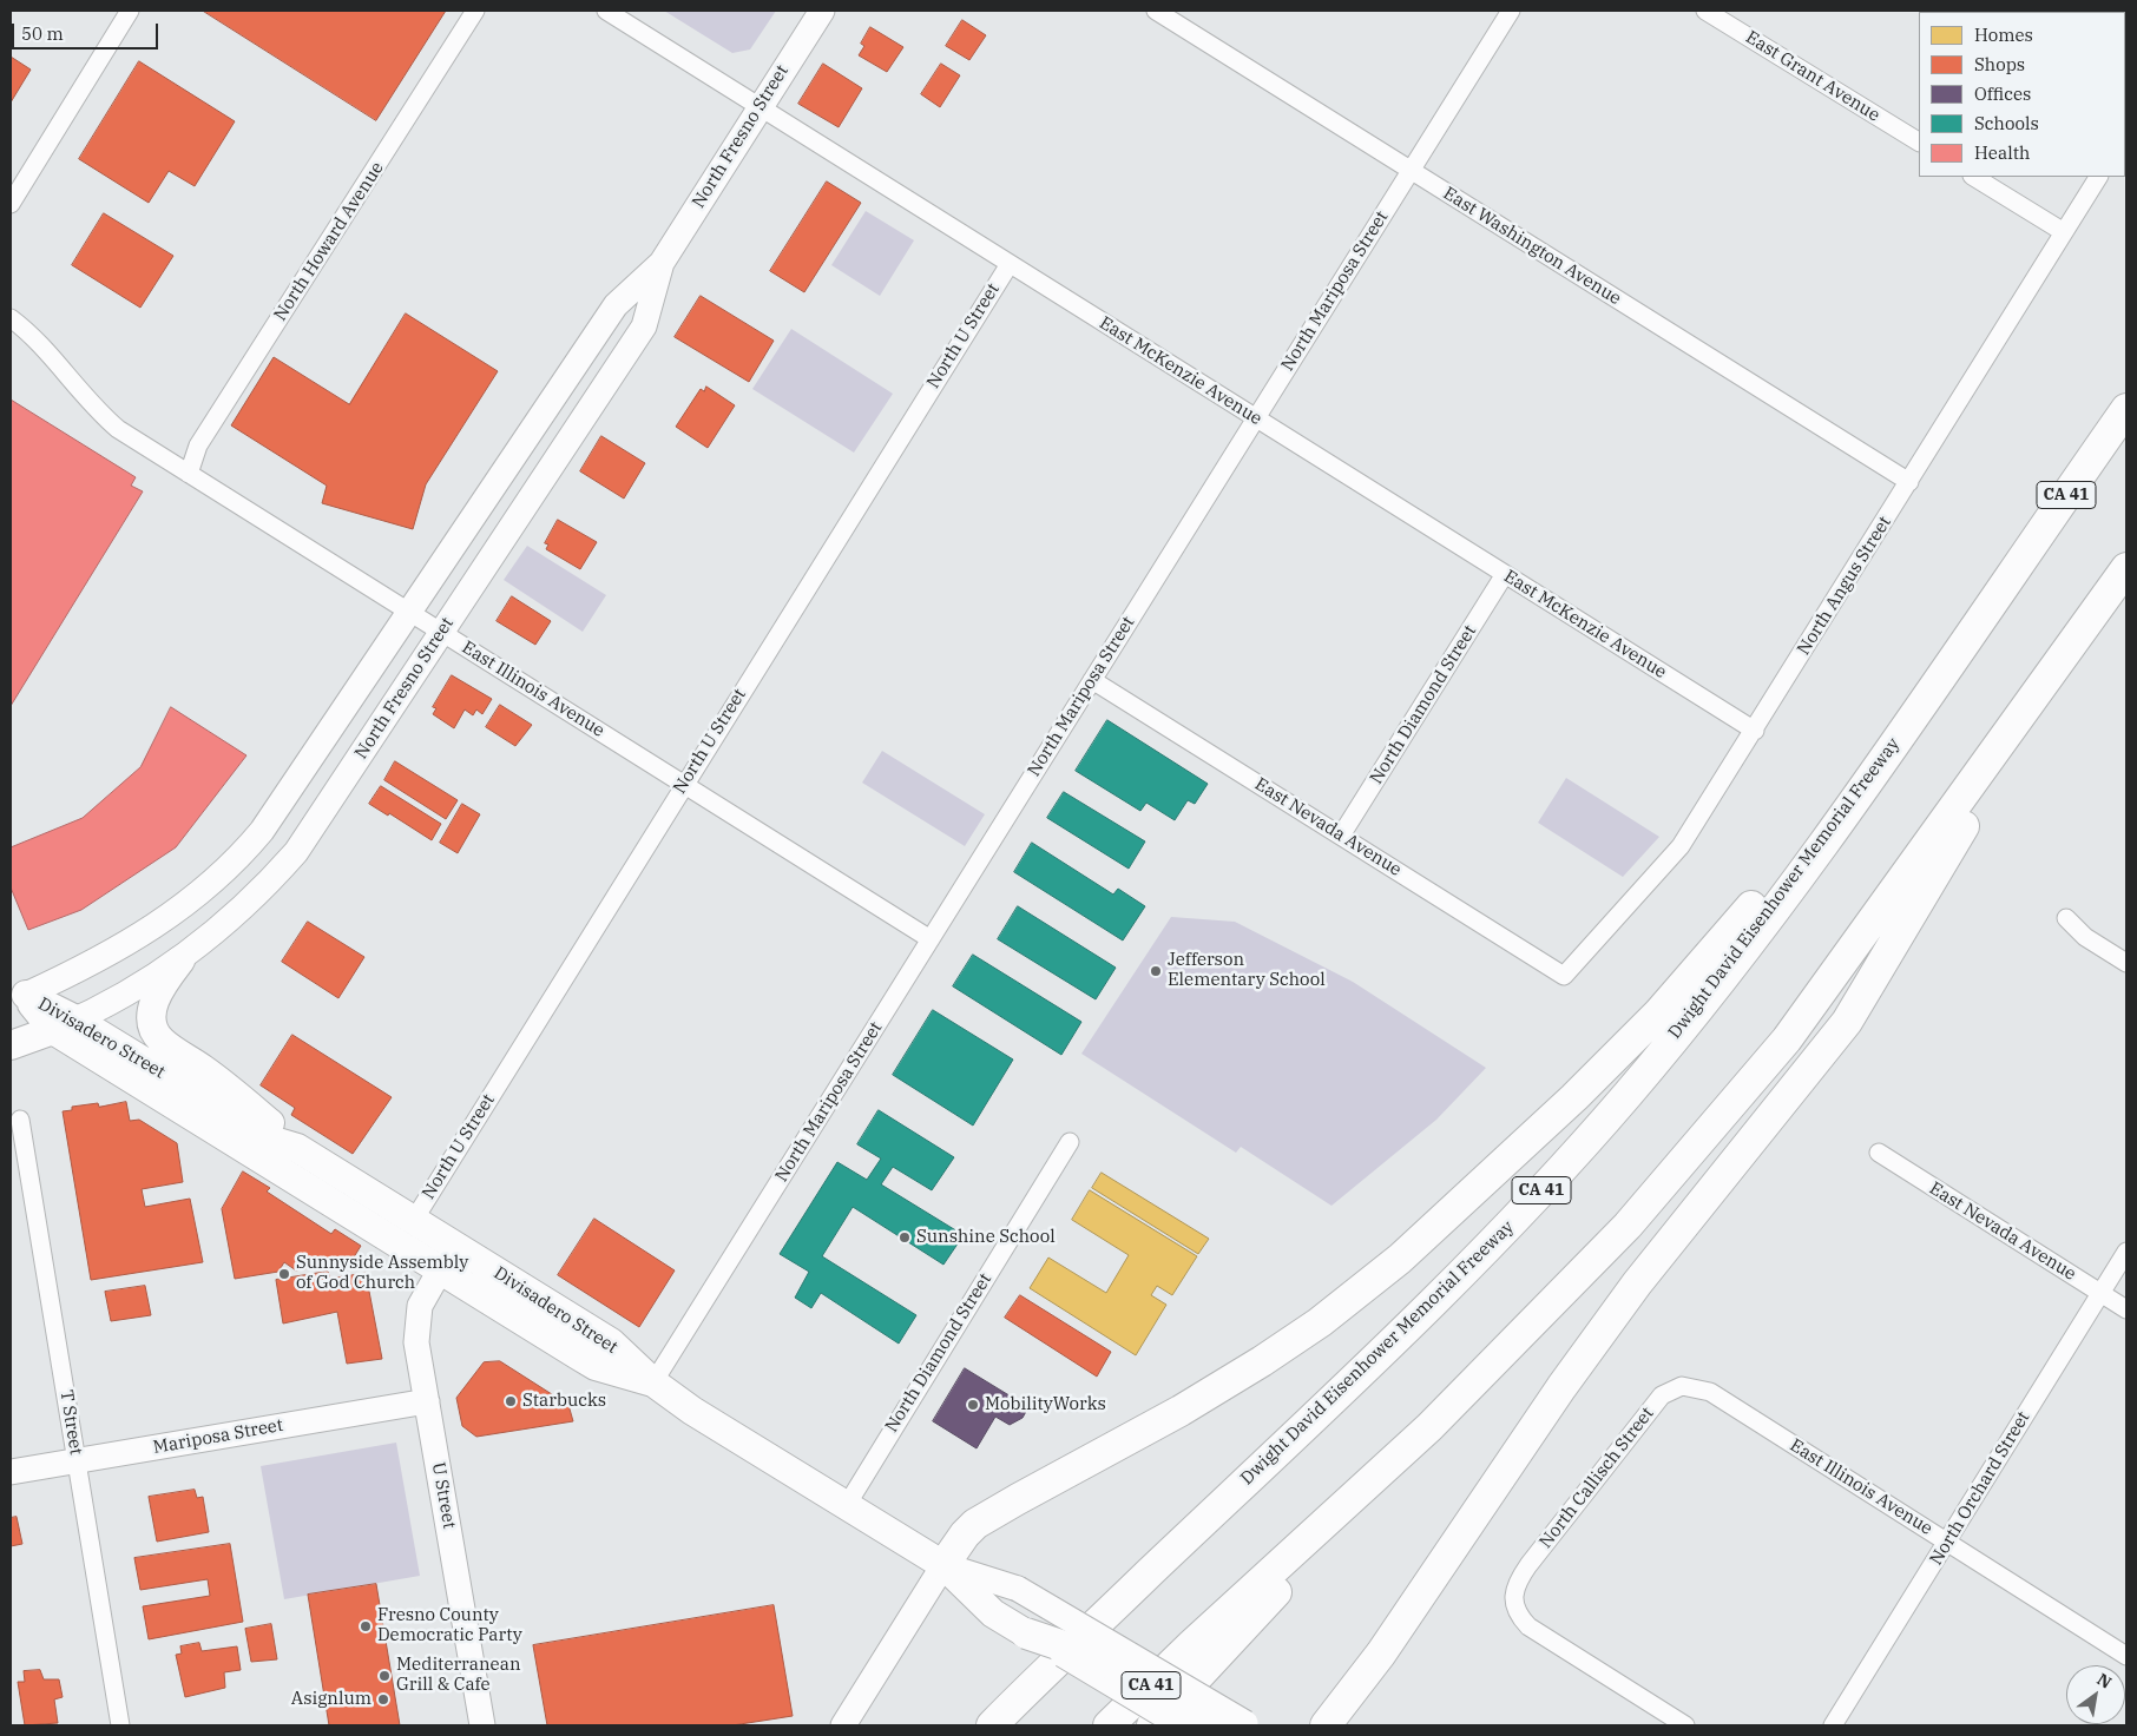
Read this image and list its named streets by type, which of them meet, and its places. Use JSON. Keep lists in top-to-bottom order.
{
  "streets": {
    "highway": ["CA 41", "Dwight David Eisenhower Memorial Freeway"],
    "main road": [
      "North Fresno Street",
      "Divisadero Street",
      "Mariposa Street",
      "U Street"
    ],
    "street": [
      "East Grant Avenue",
      "North Howard Avenue",
      "East Washington Avenue",
      "North Mariposa Street",
      "North U Street",
      "East McKenzie Avenue",
      "North Angus Street",
      "East Illinois Avenue",
      "North Diamond Street",
      "East Nevada Avenue",
      "T Street",
      "North Callisch Street",
      "North Orchard Street"
    ]
  },
  "crossings": [
    ["North Fresno Street", "East McKenzie Avenue"],
    ["North Fresno Street", "East Illinois Avenue"],
    ["North Fresno Street", "Divisadero Street"],
    ["North Howard Avenue", "East Illinois Avenue"],
    ["East Washington Avenue", "North Mariposa Street"],
    ["East Washington Avenue", "North Angus Street"],
    ["North Mariposa Street", "East McKenzie Avenue"],
    ["North Mariposa Street", "East Illinois Avenue"],
    ["North Mariposa Street", "East Nevada Avenue"],
    ["North Mariposa Street", "Divisadero Street"],
    ["North U Street", "East McKenzie Avenue"],
    ["North U Street", "East Illinois Avenue"],
    ["North U Street", "Divisadero Street"],
    ["East McKenzie Avenue", "North Angus Street"],
    ["East McKenzie Avenue", "North Diamond Street"],
    ["North Angus Street", "East Nevada Avenue"],
    ["East Illinois Avenue", "North Callisch Street"],
    ["East Illinois Avenue", "North Orchard Street"],
    ["North Diamond Street", "East Nevada Avenue"],
    ["North Diamond Street", "Divisadero Street"],
    ["East Nevada Avenue", "North Orchard Street"],
    ["Divisadero Street", "U Street"],
    ["T Street", "Mariposa Street"],
    ["Mariposa Street", "U Street"]
  ],
  "places": [
    "Jefferson Elementary School",
    "Sunshine School",
    "Sunnyside Assembly of God Church",
    "Starbucks",
    "MobilityWorks",
    "Fresno County Democratic Party",
    "Mediterranean Grill & Cafe",
    "Asignlum"
  ],
  "legend": [
    "Homes",
    "Shops",
    "Offices",
    "Schools",
    "Health"
  ],
  "scale_bar": "50 m",
  "north": "top right"
}
